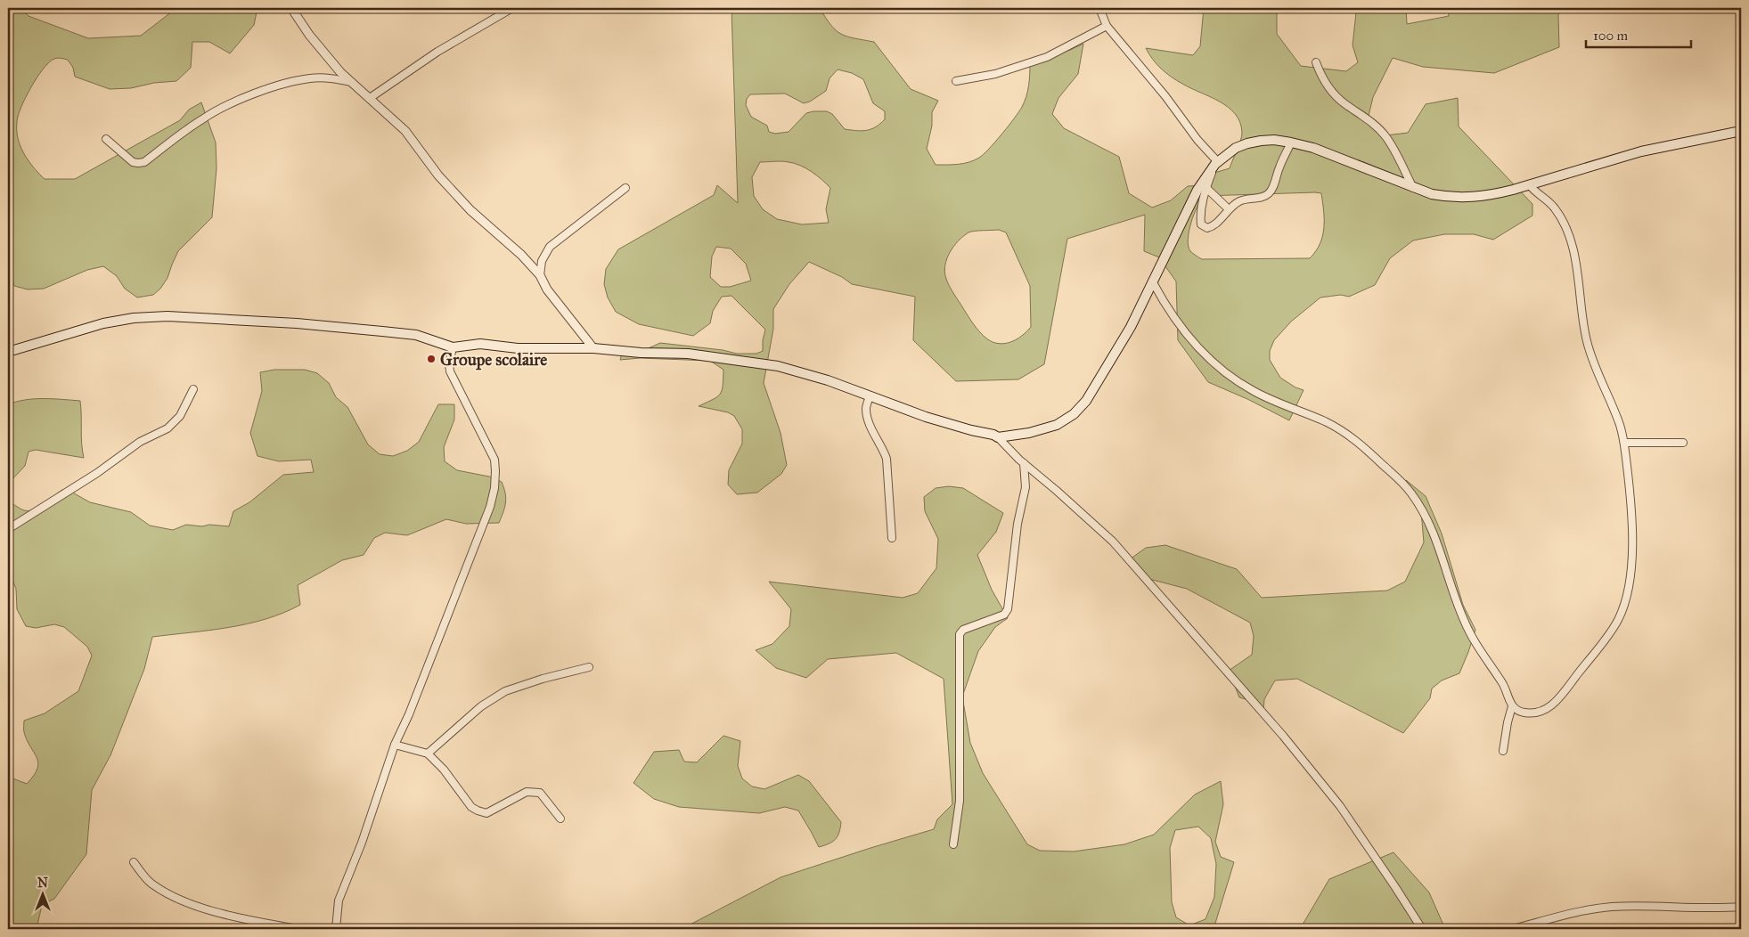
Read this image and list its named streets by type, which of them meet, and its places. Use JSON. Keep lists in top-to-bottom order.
{
  "places": ["Groupe scolaire"],
  "scale_bar": "100 m",
  "north": "top"
}
